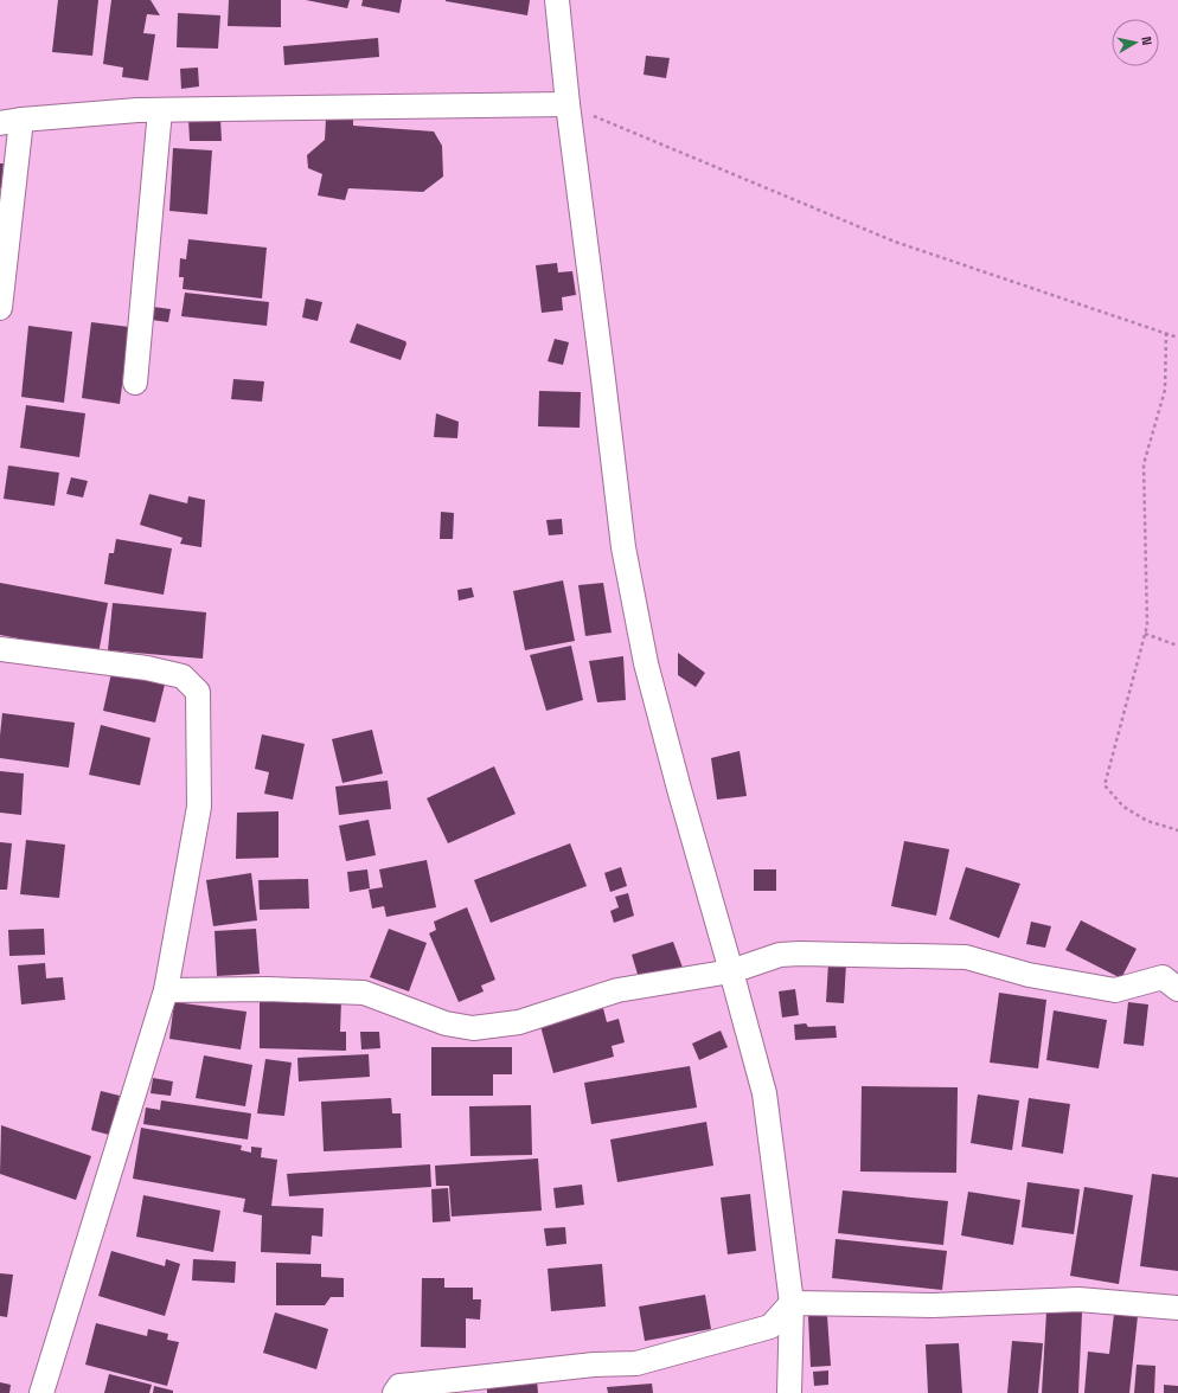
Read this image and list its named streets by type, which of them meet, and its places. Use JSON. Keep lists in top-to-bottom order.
{
  "north": "right"
}
